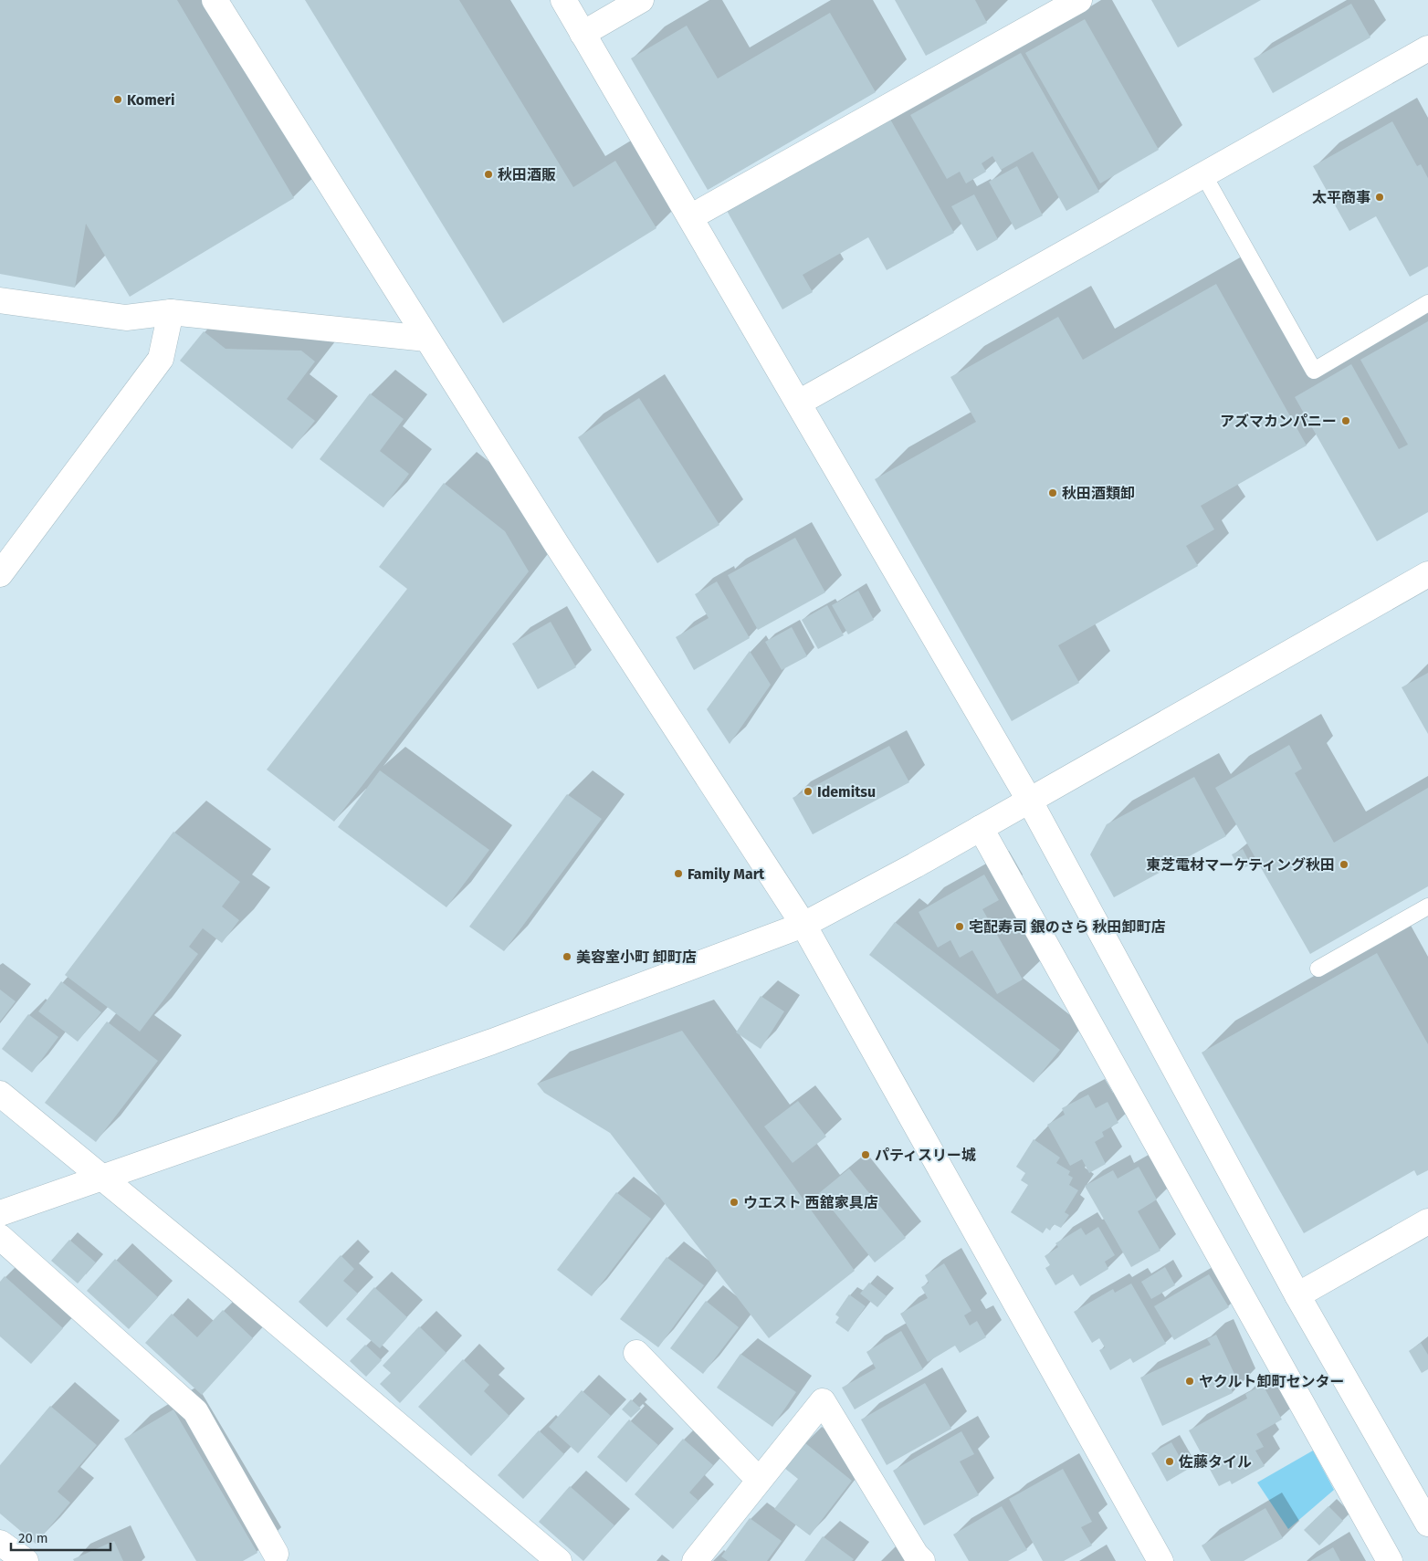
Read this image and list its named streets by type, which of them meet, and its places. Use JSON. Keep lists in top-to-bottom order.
{
  "places": [
    "Komeri",
    "秋田酒販",
    "太平商事",
    "アズマカンパニー",
    "秋田酒類卸",
    "Idemitsu",
    "東芝電材マーケティング秋田",
    "Family Mart",
    "宅配寿司 銀のさら 秋田卸町店",
    "美容室小町 卸町店",
    "パティスリー城",
    "ウエスト 西舘家具店",
    "ヤクルト卸町センター",
    "佐藤タイル"
  ],
  "scale_bar": "20 m"
}
